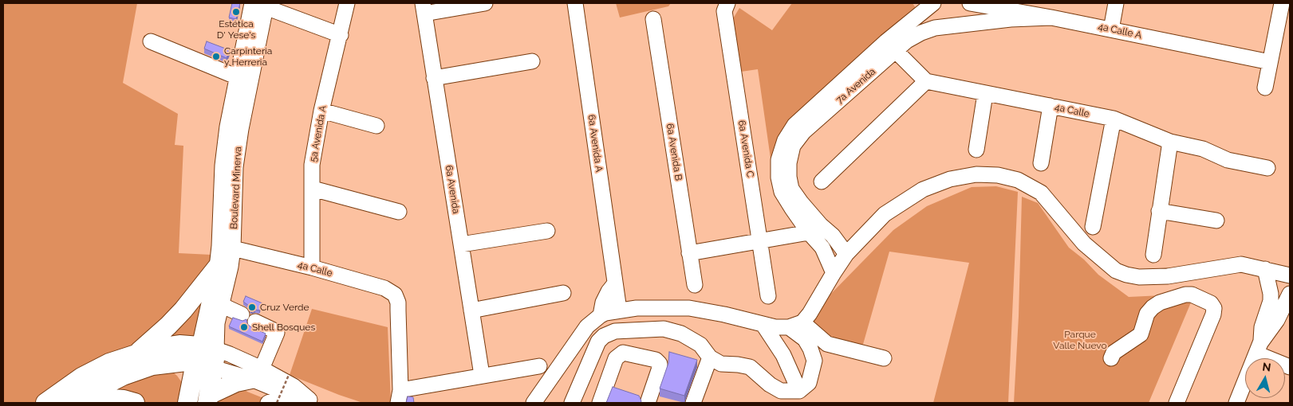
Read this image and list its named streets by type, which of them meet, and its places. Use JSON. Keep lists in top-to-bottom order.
{
  "streets": {
    "street": [
      "4a Calle A",
      "7a Avenida",
      "4a Calle",
      "5a Avenida A",
      "6a Avenida A",
      "6a Avenida C",
      "6a Avenida B",
      "Boulevard Minerva",
      "6a Avenida"
    ]
  },
  "crossings": [
    ["4a Calle A", "7a Avenida"],
    ["4a Calle", "5a Avenida A"],
    ["4a Calle", "Boulevard Minerva"]
  ],
  "parks": ["Parque Valle Nuevo"],
  "places": [
    "Estética D' Yese's",
    "Carpinteria y Herreria",
    "Cruz Verde",
    "Shell Bosques"
  ],
  "north": "top"
}
